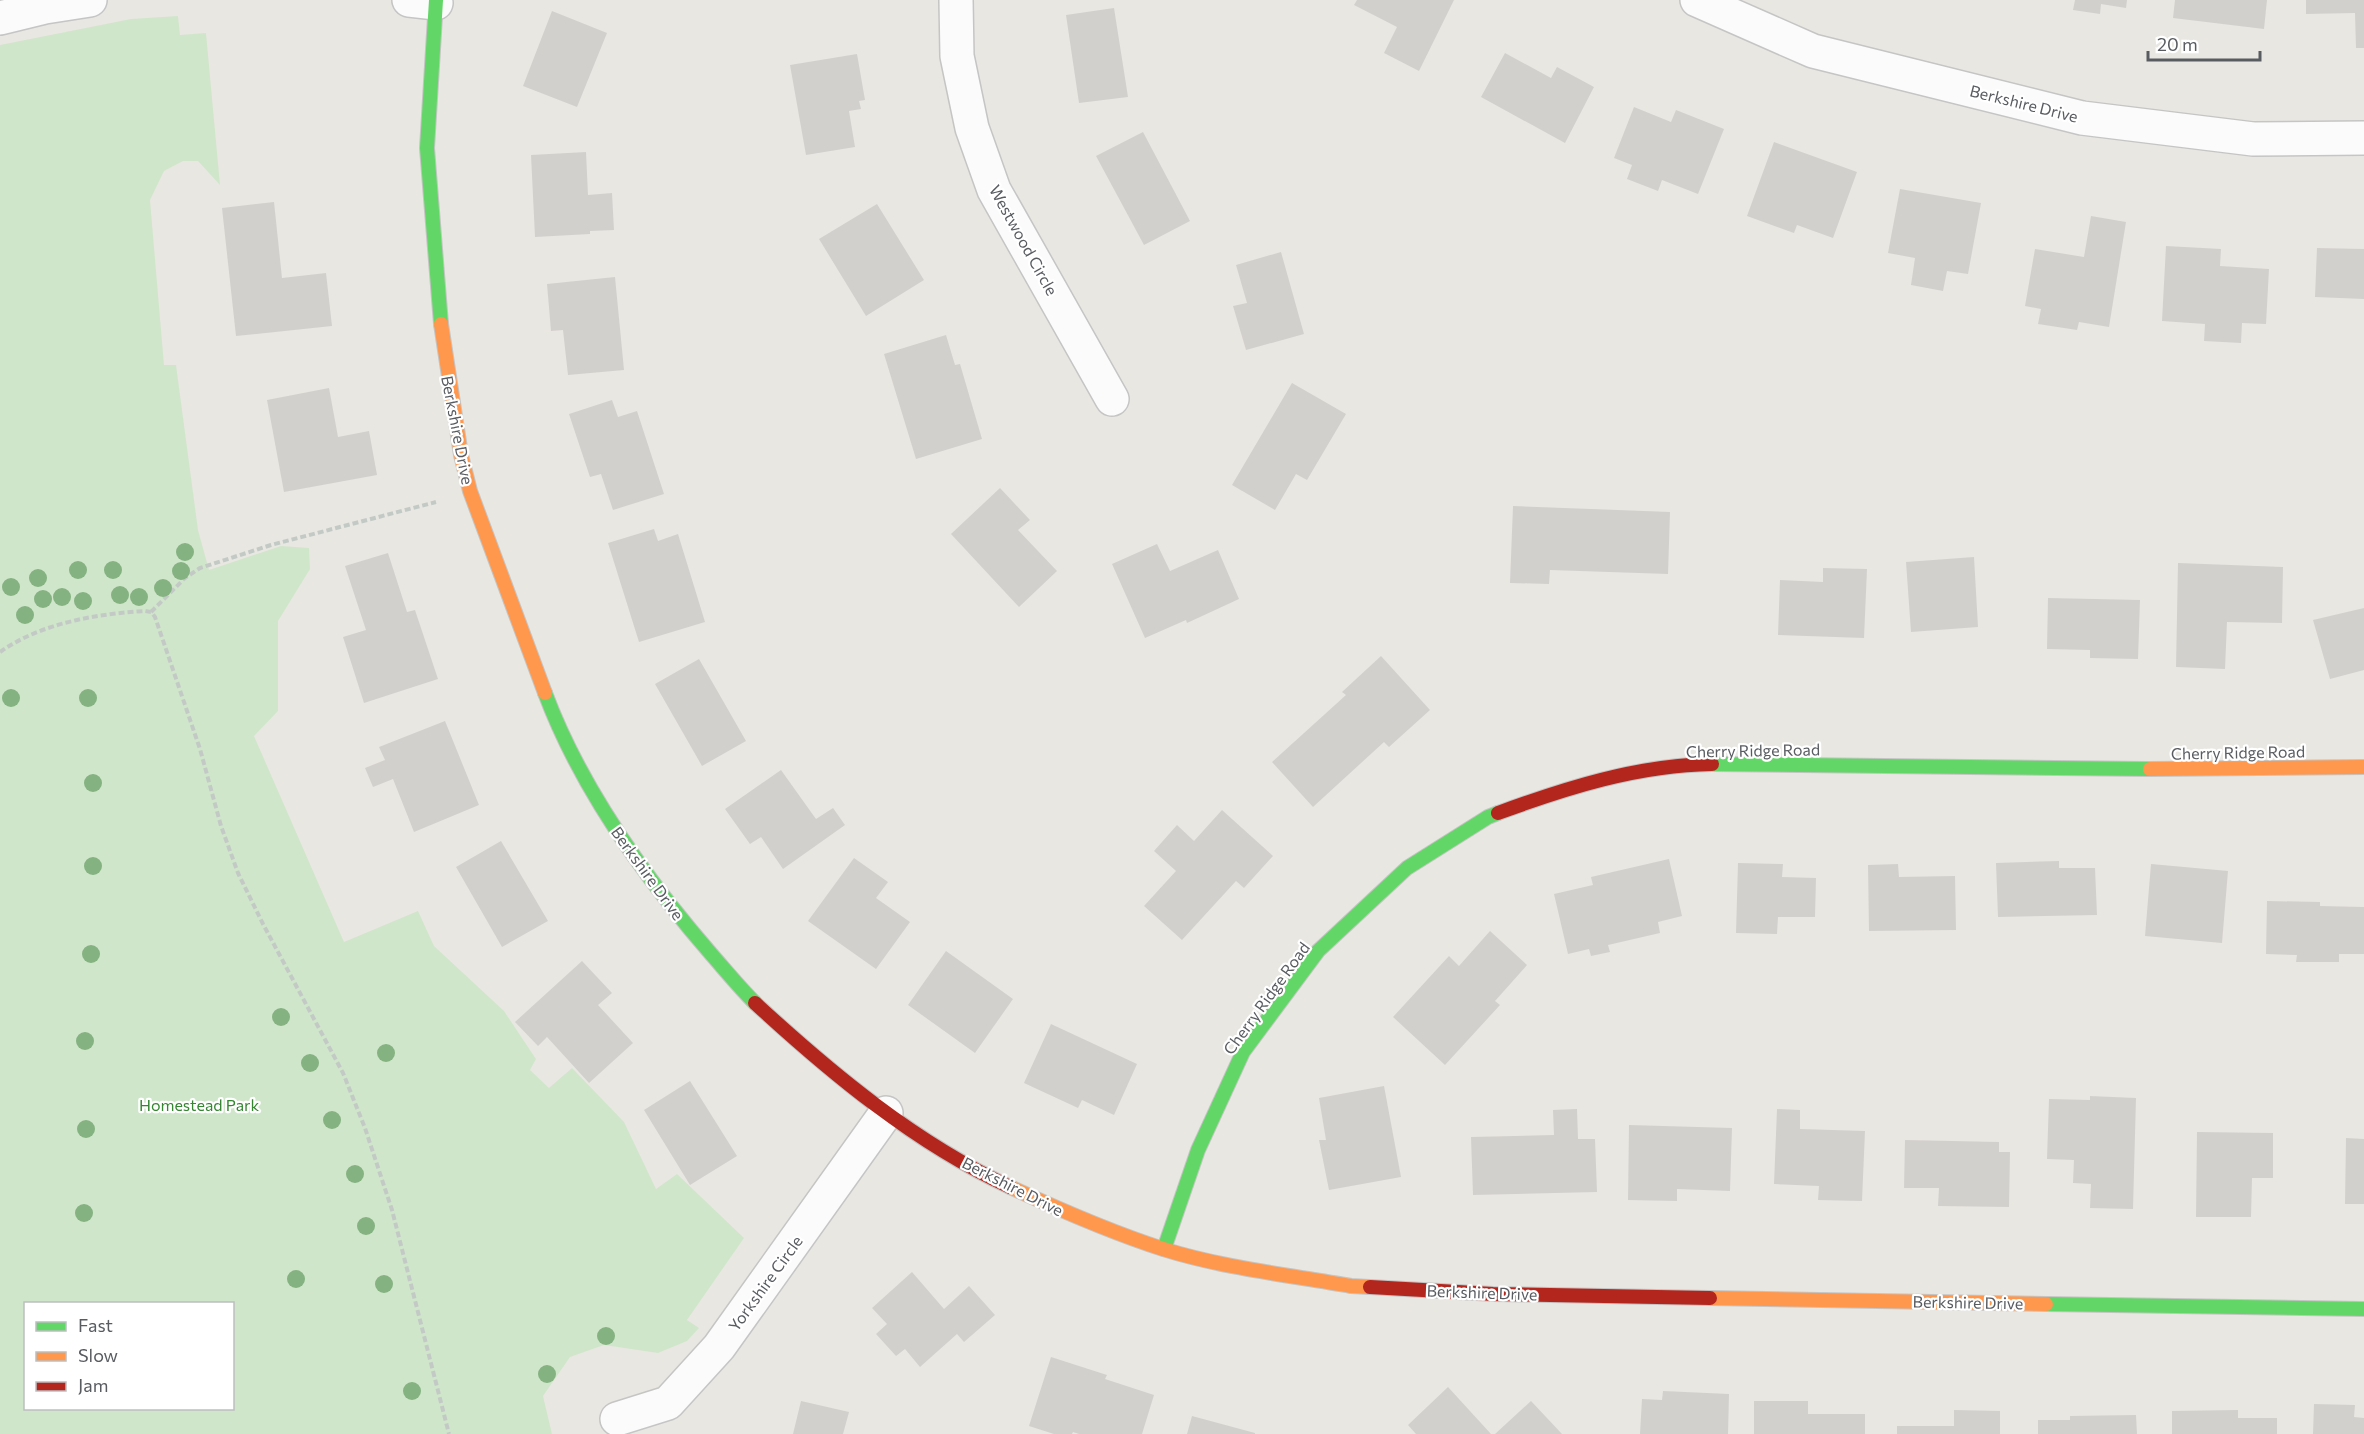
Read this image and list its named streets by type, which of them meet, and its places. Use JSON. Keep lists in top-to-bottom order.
{
  "streets": {
    "street": [
      "Berkshire Drive",
      "Westwood Circle",
      "Cherry Ridge Road",
      "Yorkshire Circle"
    ]
  },
  "crossings": [
    ["Berkshire Drive", "Cherry Ridge Road"],
    ["Berkshire Drive", "Yorkshire Circle"]
  ],
  "parks": ["Homestead Park"],
  "legend": ["Fast", "Slow", "Jam"],
  "scale_bar": "20 m"
}
